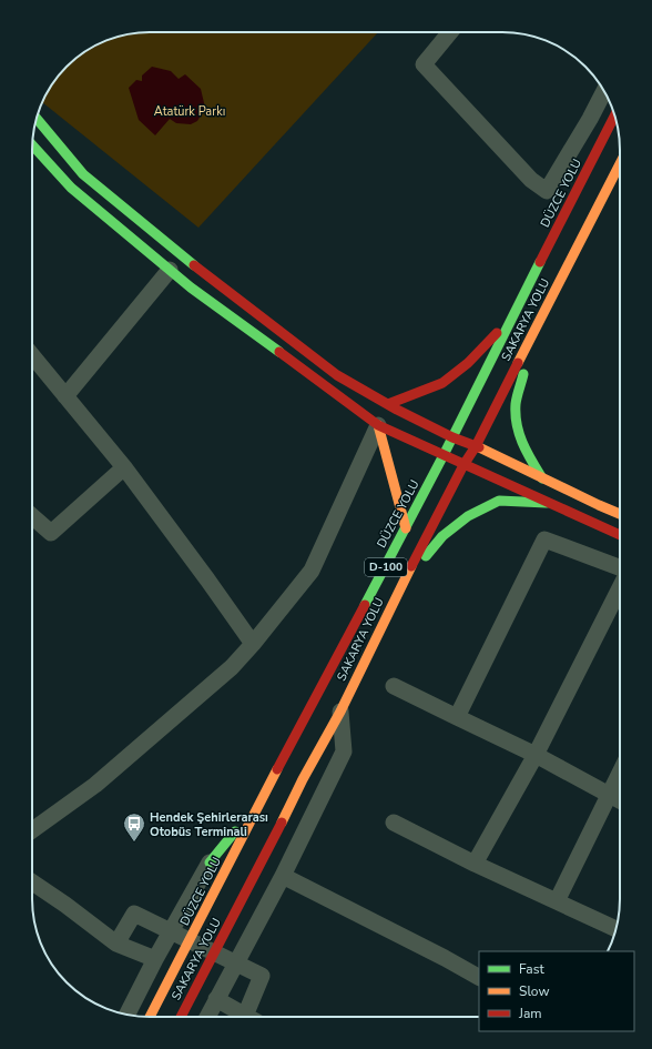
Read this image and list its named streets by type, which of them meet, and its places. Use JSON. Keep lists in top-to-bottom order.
{
  "streets": {
    "main road": ["DÜZCE YOLU", "SAKARYA YOLU", "D-100"]
  },
  "parks": ["Atatürk Parkı"],
  "places": {
    "bus stop": ["Hendek Şehirlerarası Otobüs Terminali"]
  },
  "legend": ["Fast", "Slow", "Jam"]
}
